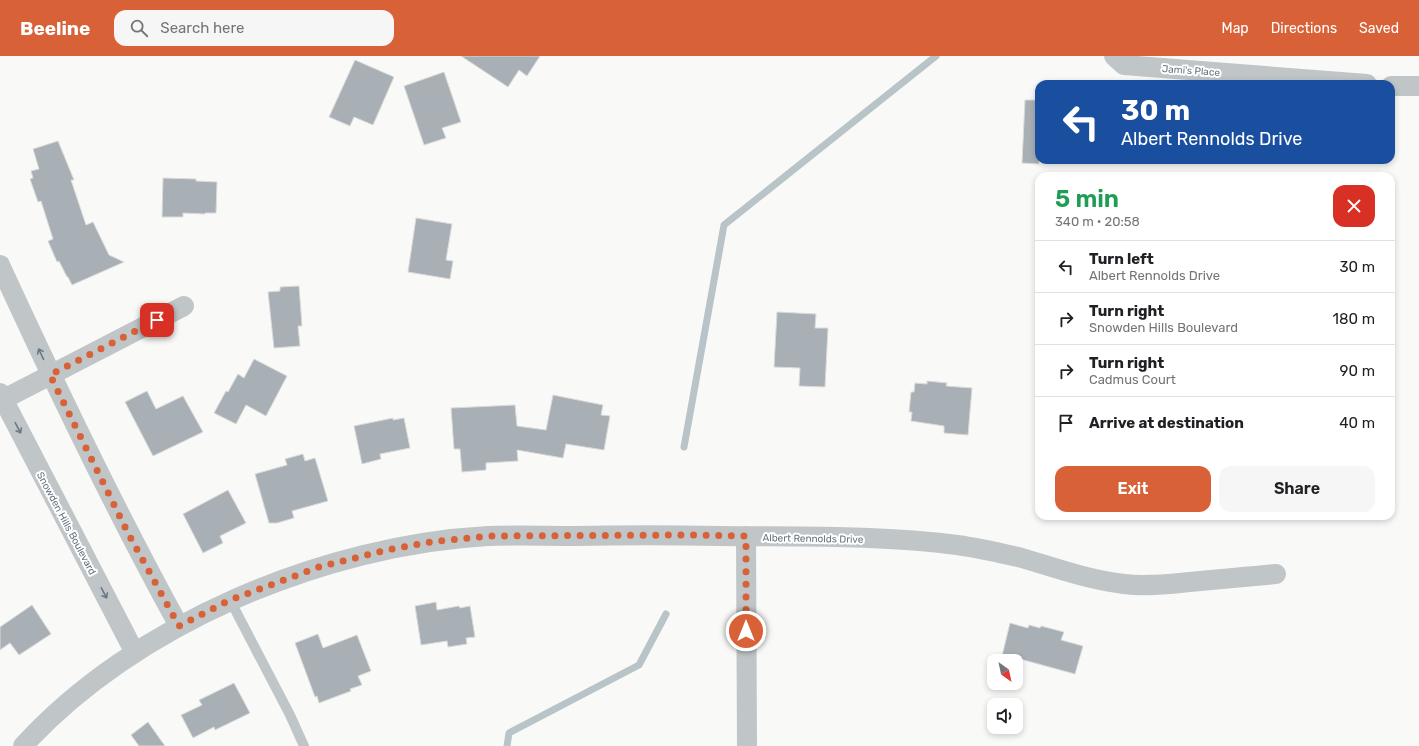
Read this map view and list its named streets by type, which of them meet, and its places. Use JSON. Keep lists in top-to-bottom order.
{
  "streets": {
    "street": ["Jami's Place", "Snowden Hills Boulevard", "Albert Rennolds Drive"]
  },
  "crossings": [
    ["Snowden Hills Boulevard", "Albert Rennolds Drive"]
  ],
  "north": "bottom right",
  "page": {
    "header": "Beeline",
    "search": "Search here",
    "nav": ["Map", "Directions", "Saved"],
    "turn": ["30 m", "Albert Rennolds Drive"],
    "heading": ["5 min", "340 m · 20:58"],
    "list": [
      {
        "name": "Turn left",
        "note": "Albert Rennolds Drive",
        "value": "30 m"
      },
      {
        "name": "Turn right",
        "note": "Snowden Hills Boulevard",
        "value": "180 m"
      },
      {
        "name": "Turn right",
        "note": "Cadmus Court",
        "value": "90 m"
      },
      {
        "name": "Arrive at destination",
        "value": "40 m"
      }
    ],
    "buttons": ["Exit", "Share"]
  }
}
